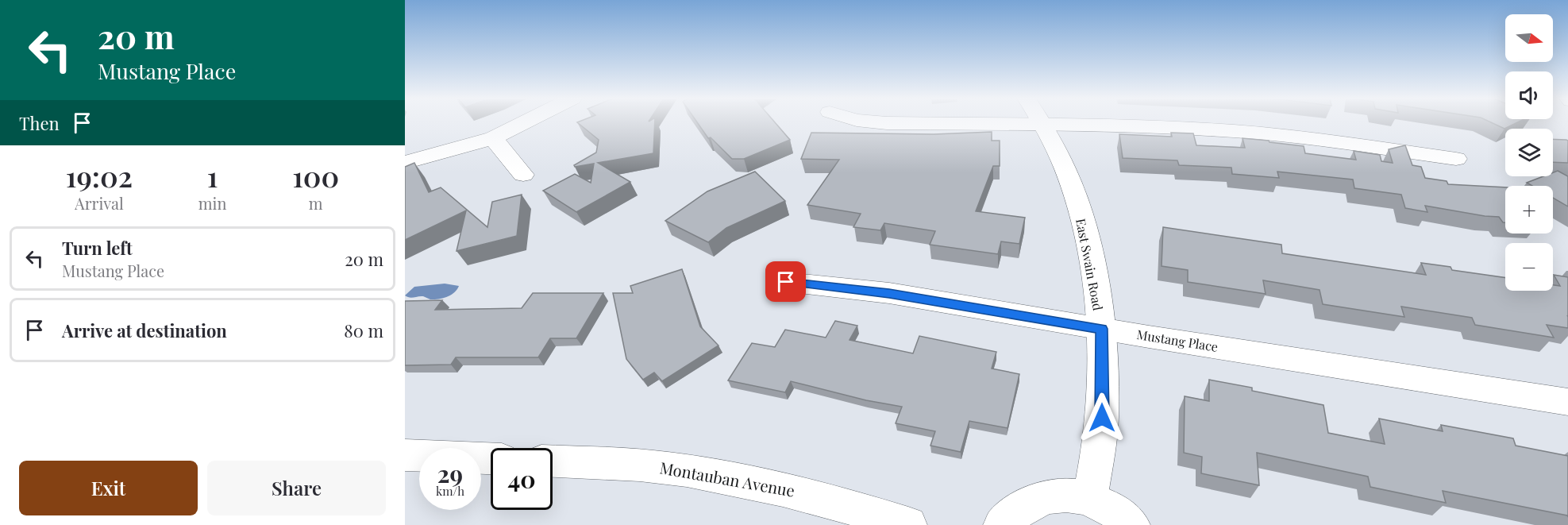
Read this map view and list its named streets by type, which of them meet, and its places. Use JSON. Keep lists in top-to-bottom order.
{
  "streets": {
    "street": ["East Swain Road", "Mustang Place", "Montauban Avenue"]
  },
  "crossings": [
    ["East Swain Road", "Mustang Place"]
  ],
  "north": "right",
  "page": {
    "turn": ["20 m", "Mustang Place"],
    "map_buttons": ["+", "−"],
    "then": "Then",
    "eta": [
      "19:02",
      "Arrival",
      "1",
      "min",
      "100",
      "m"
    ],
    "list": [
      {
        "name": "Turn left",
        "note": "Mustang Place",
        "value": "20 m"
      },
      {
        "name": "Arrive at destination",
        "value": "80 m"
      }
    ],
    "speed": "29 km/h",
    "limit": "40",
    "buttons": ["Exit", "Share"]
  }
}
